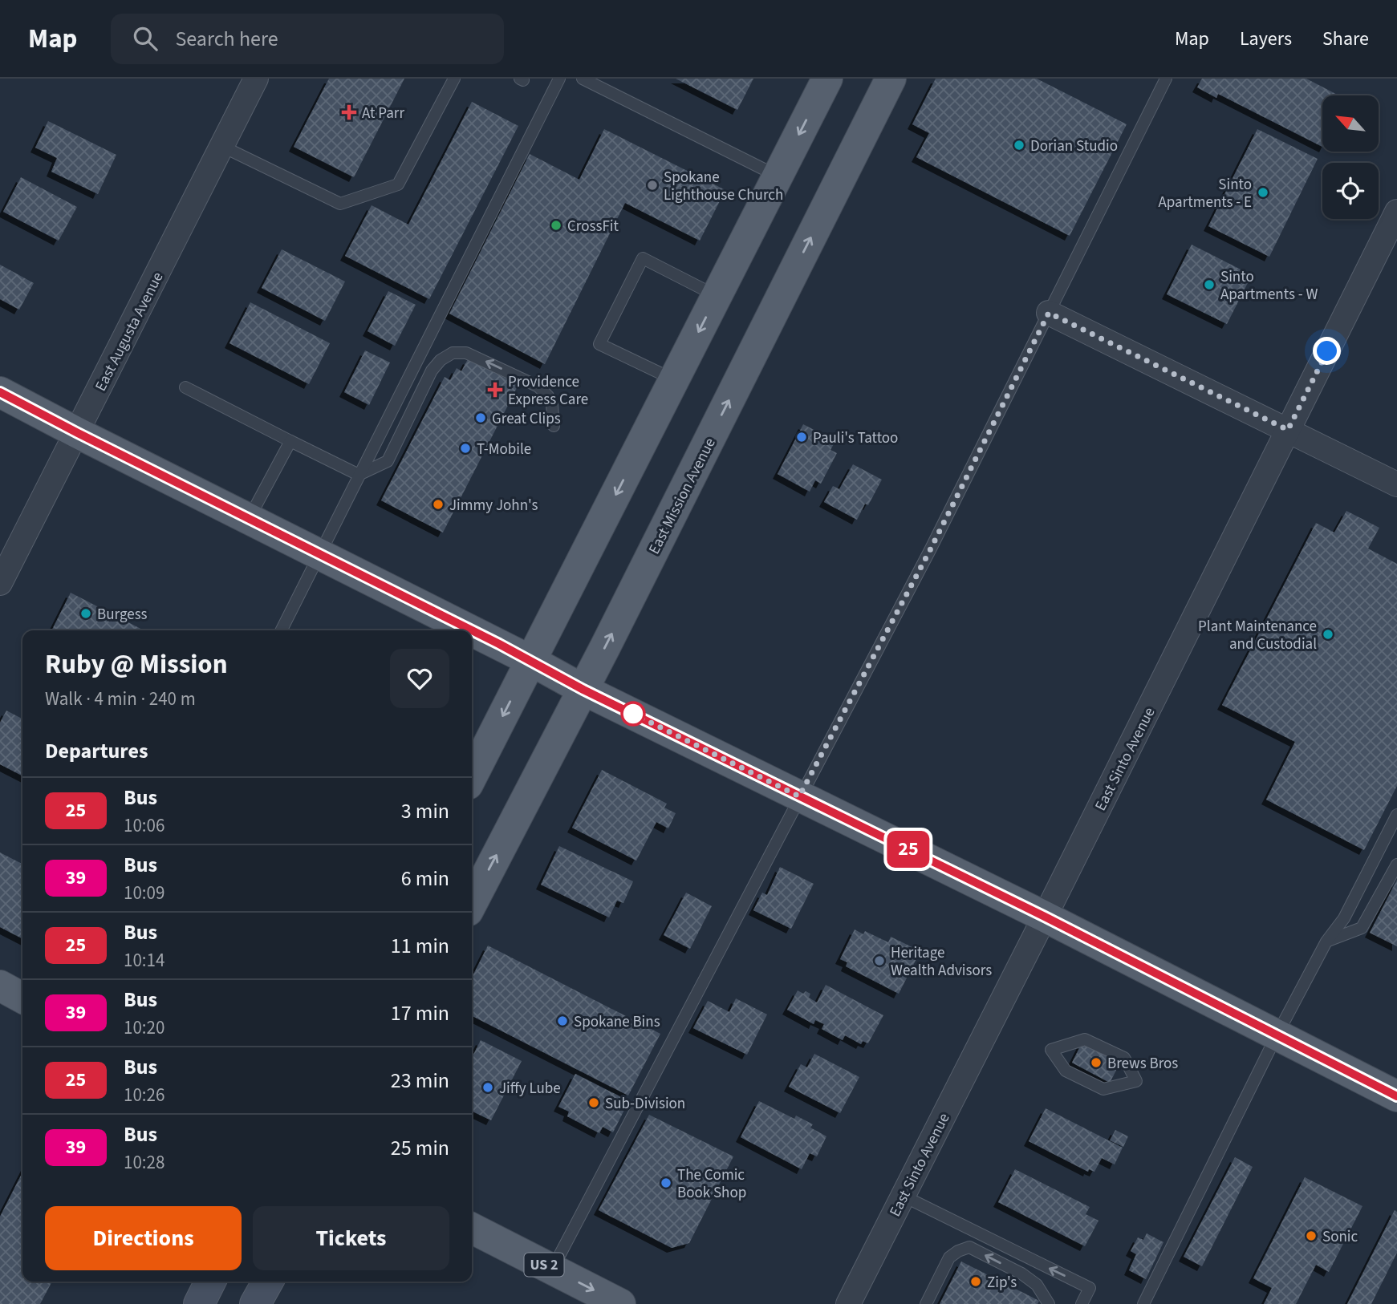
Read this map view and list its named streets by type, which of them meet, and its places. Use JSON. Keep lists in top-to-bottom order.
{
  "streets": {
    "main road": ["East Mission Avenue", "US 2"],
    "street": ["East Augusta Avenue", "East Sinto Avenue"]
  },
  "places": {
    "health": ["At Parr", "Providence Express Care"],
    "other": [
      "Dorian Studio",
      "Spokane Lighthouse Church",
      "Sinto Apartments - E",
      "CrossFit",
      "Sinto Apartments - W",
      "Great Clips",
      "Pauli's Tattoo",
      "T-Mobile",
      "Jimmy John's",
      "Burgess",
      "Plant Maintenance and Custodial",
      "Heritage Wealth Advisors",
      "Spokane Bins",
      "Brews Bros",
      "Jiffy Lube",
      "Sub-Division",
      "The Comic Book Shop",
      "Sonic",
      "Zip's"
    ]
  },
  "lines": ["bus line 25"],
  "north": "top left",
  "page": {
    "header": "Map",
    "search": "Search here",
    "nav": ["Map", "Layers", "Share"],
    "on_map": "25",
    "heading": [
      ["Ruby @ Mission", "Walk · 4 min · 240 m"],
      "Departures"
    ],
    "list": [
      {
        "mark": "25",
        "name": "Bus",
        "note": "10:06",
        "value": "3 min"
      },
      {
        "mark": "39",
        "name": "Bus",
        "note": "10:09",
        "value": "6 min"
      },
      {
        "mark": "25",
        "name": "Bus",
        "note": "10:14",
        "value": "11 min"
      },
      {
        "mark": "39",
        "name": "Bus",
        "note": "10:20",
        "value": "17 min"
      },
      {
        "mark": "25",
        "name": "Bus",
        "note": "10:26",
        "value": "23 min"
      },
      {
        "mark": "39",
        "name": "Bus",
        "note": "10:28",
        "value": "25 min"
      }
    ],
    "buttons": ["Directions", "Tickets"]
  }
}
